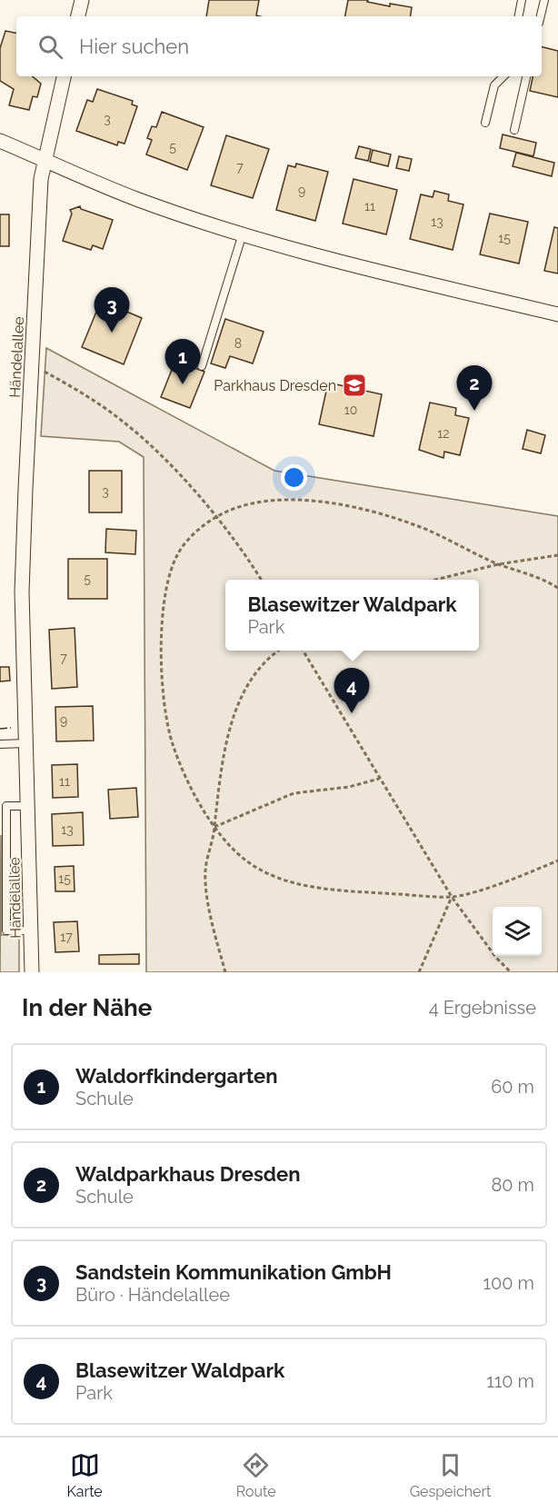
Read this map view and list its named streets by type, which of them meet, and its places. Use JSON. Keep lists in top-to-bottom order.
{
  "streets": {
    "street": ["Händelallee"]
  },
  "places": {
    "school or university": ["Parkhaus Dresden"]
  },
  "house_numbers": [
    "3",
    "5",
    "7",
    "9",
    "11",
    "13",
    "15",
    "8",
    "10",
    "12",
    "3",
    "5",
    "7",
    "9",
    "11",
    "13",
    "15",
    "17"
  ],
  "page": {
    "search": "Hier suchen",
    "pins": [
      "3",
      "1",
      "2",
      "4"
    ],
    "popup": ["Blasewitzer Waldpark", "Park"],
    "heading": ["In der Nähe", "4 Ergebnisse"],
    "list": [
      {
        "mark": "1",
        "name": "Waldorfkindergarten",
        "note": "Schule",
        "value": "60 m"
      },
      {
        "mark": "2",
        "name": "Waldparkhaus Dresden",
        "note": "Schule",
        "value": "80 m"
      },
      {
        "mark": "3",
        "name": "Sandstein Kommunikation GmbH",
        "note": "Büro · Händelallee",
        "value": "100 m"
      },
      {
        "mark": "4",
        "name": "Blasewitzer Waldpark",
        "note": "Park",
        "value": "110 m"
      }
    ],
    "nav": ["Karte", "Route", "Gespeichert"]
  }
}
